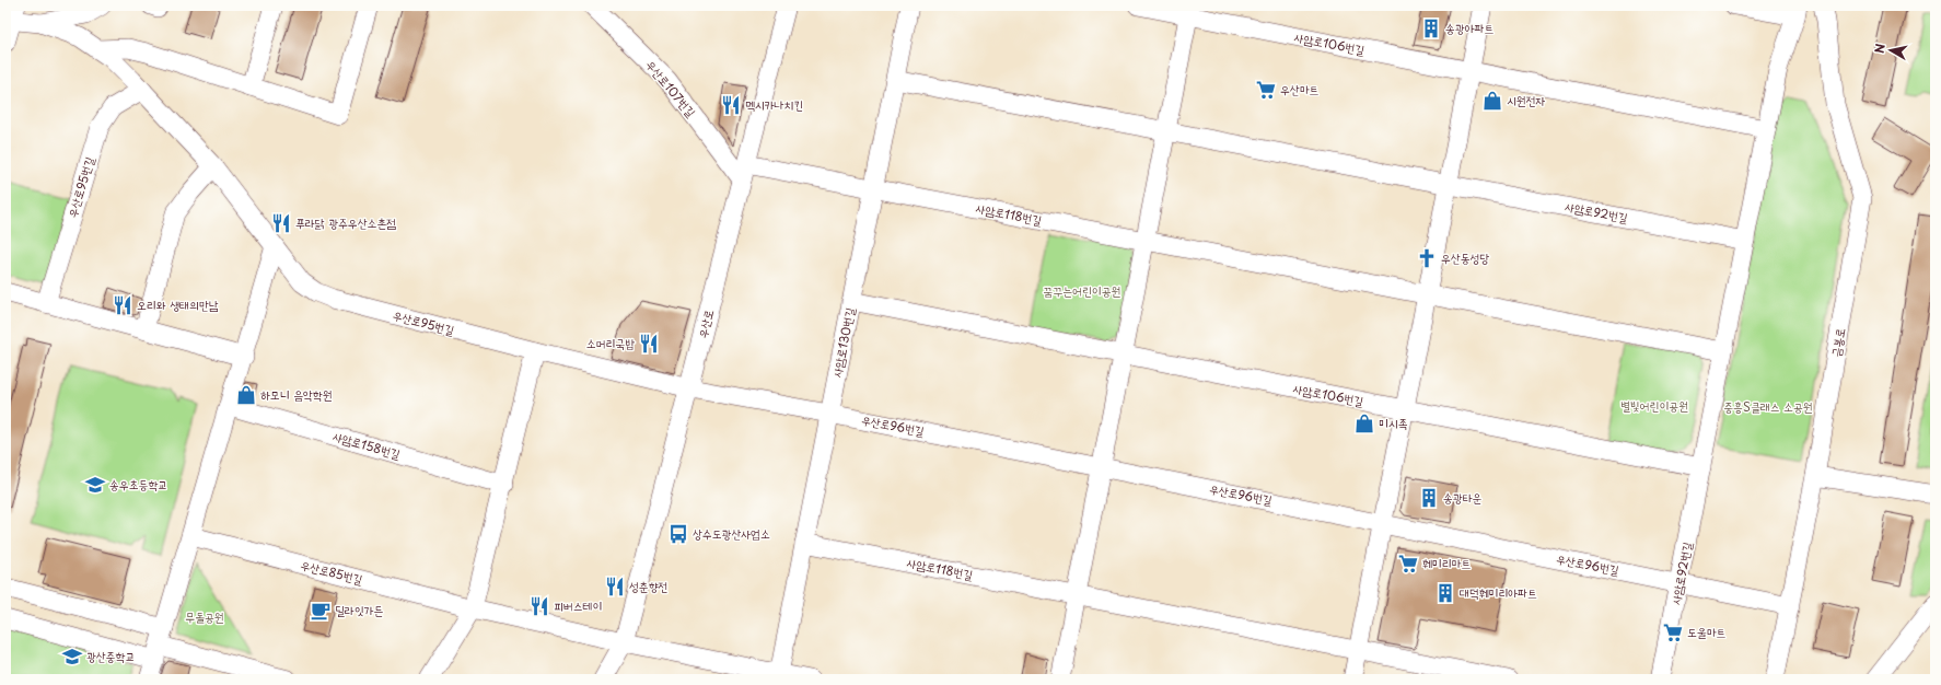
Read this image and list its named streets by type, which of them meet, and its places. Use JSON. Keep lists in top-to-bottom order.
{
  "streets": {
    "street": [
      "사암로106번길",
      "우산로107번길",
      "우산로95번길",
      "사암로92번길",
      "사암로118번길",
      "우산로",
      "사암로130번길",
      "금봉로",
      "우산로96번길",
      "사암로158번길",
      "우산로85번길"
    ]
  },
  "crossings": [
    ["우산로107번길", "사암로118번길"],
    ["우산로107번길", "우산로"],
    ["우산로95번길", "우산로"],
    ["우산로95번길", "우산로96번길"],
    ["사암로92번길", "우산로96번길"],
    ["사암로118번길", "우산로"],
    ["사암로118번길", "사암로130번길"],
    ["우산로", "우산로96번길"],
    ["우산로", "우산로85번길"],
    ["사암로130번길", "우산로96번길"],
    ["금봉로", "우산로96번길"]
  ],
  "parks": [
    "꿈꾸는어린이공원",
    "별빛어린이공원",
    "중흥S클래스 소공원",
    "무돌공원"
  ],
  "places": {
    "building": ["송광아파트", "송광타운", "대덕훼미리아파트"],
    "supermarket": ["우산마트", "훼미리마트", "도울마트"],
    "shop": ["시원전자", "하모니 음악학원", "미시족"],
    "restaurant": [
      "멕시카나치킨",
      "푸라닭 광주우산소촌점",
      "오리와 생태의만남",
      "소머리국밥",
      "성춘향전",
      "피버스테이"
    ],
    "church": ["우산동성당"],
    "school or university": ["송우초등학교", "광산중학교"],
    "bus stop": ["상수도광산사업소"],
    "cafe": ["딜라잇가든"]
  },
  "north": "left"
}
